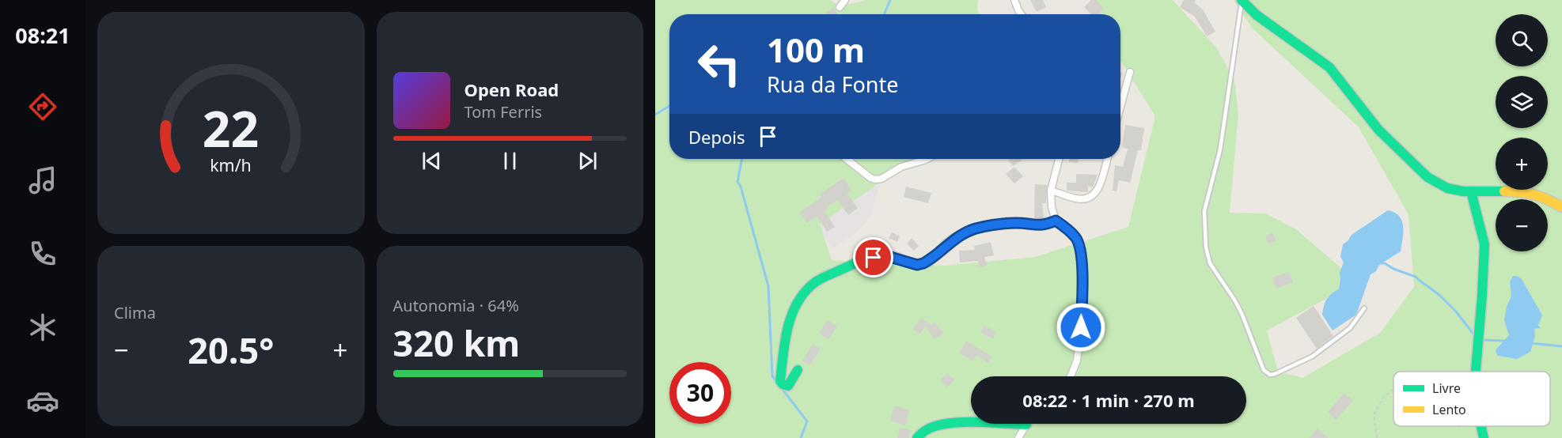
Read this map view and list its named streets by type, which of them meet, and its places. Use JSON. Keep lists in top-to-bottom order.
{
  "legend": ["Livre", "Lento"],
  "page": {
    "tabs": "08:21",
    "map_buttons": ["+", "−"],
    "turn": ["100 m", "Rua da Fonte"],
    "song": ["Open Road", "Tom Ferris"],
    "then": "Depois",
    "tile": [
      "Clima",
      ["Autonomia · 64%", "320 km"]
    ],
    "heat": ["−", "20.5°", "+"],
    "limit": "30",
    "trip": "08:22 · 1 min · 270 m",
    "gauge": ["22", "km/h"]
  }
}
